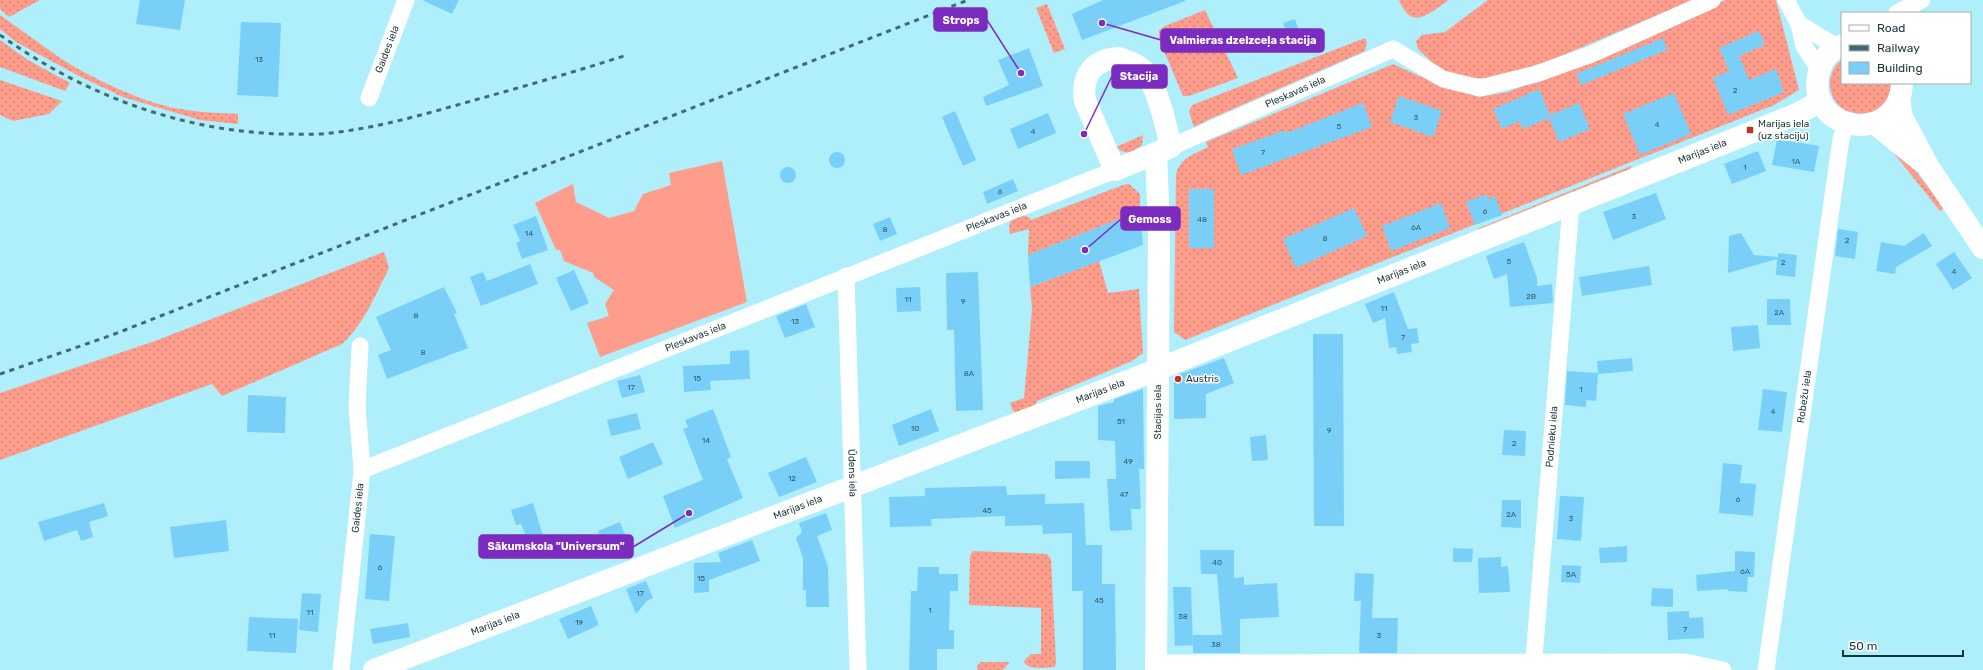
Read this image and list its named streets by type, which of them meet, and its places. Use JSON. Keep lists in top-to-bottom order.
{
  "streets": {
    "street": [
      "Gaides iela",
      "Pleskavas iela",
      "Marijas iela",
      "Robežu iela",
      "Stacijas iela",
      "Podnieku iela",
      "Ūdens iela"
    ]
  },
  "crossings": [
    ["Gaides iela", "Pleskavas iela"],
    ["Pleskavas iela", "Stacijas iela"],
    ["Pleskavas iela", "Ūdens iela"],
    ["Marijas iela", "Stacijas iela"],
    ["Marijas iela", "Podnieku iela"],
    ["Marijas iela", "Ūdens iela"]
  ],
  "places": {
    "other": [
      "Valmieras dzelzceļa stacija",
      "Strops",
      "Stacija",
      "Gemoss",
      "Austris",
      "Sākumskola \"Universum\""
    ],
    "transit": ["Marijas iela (uz staciju)"]
  },
  "house_numbers": [
    "13",
    "2",
    "3",
    "4",
    "5",
    "4",
    "7",
    "1A",
    "1",
    "6",
    "6",
    "3",
    "48",
    "6A",
    "8",
    "14",
    "8",
    "2",
    "5",
    "2",
    "4",
    "2B",
    "11",
    "9",
    "11",
    "2A",
    "8",
    "13",
    "7",
    "8",
    "8A",
    "15",
    "17",
    "1",
    "4",
    "51",
    "10",
    "9",
    "14",
    "2",
    "49",
    "12",
    "47",
    "6",
    "45",
    "2A",
    "3",
    "40",
    "6",
    "6A",
    "5A",
    "15",
    "17",
    "45",
    "1",
    "11",
    "38",
    "19",
    "7",
    "11",
    "3",
    "38"
  ],
  "legend": ["Road", "Railway", "Building"],
  "scale_bar": "50 m"
}
